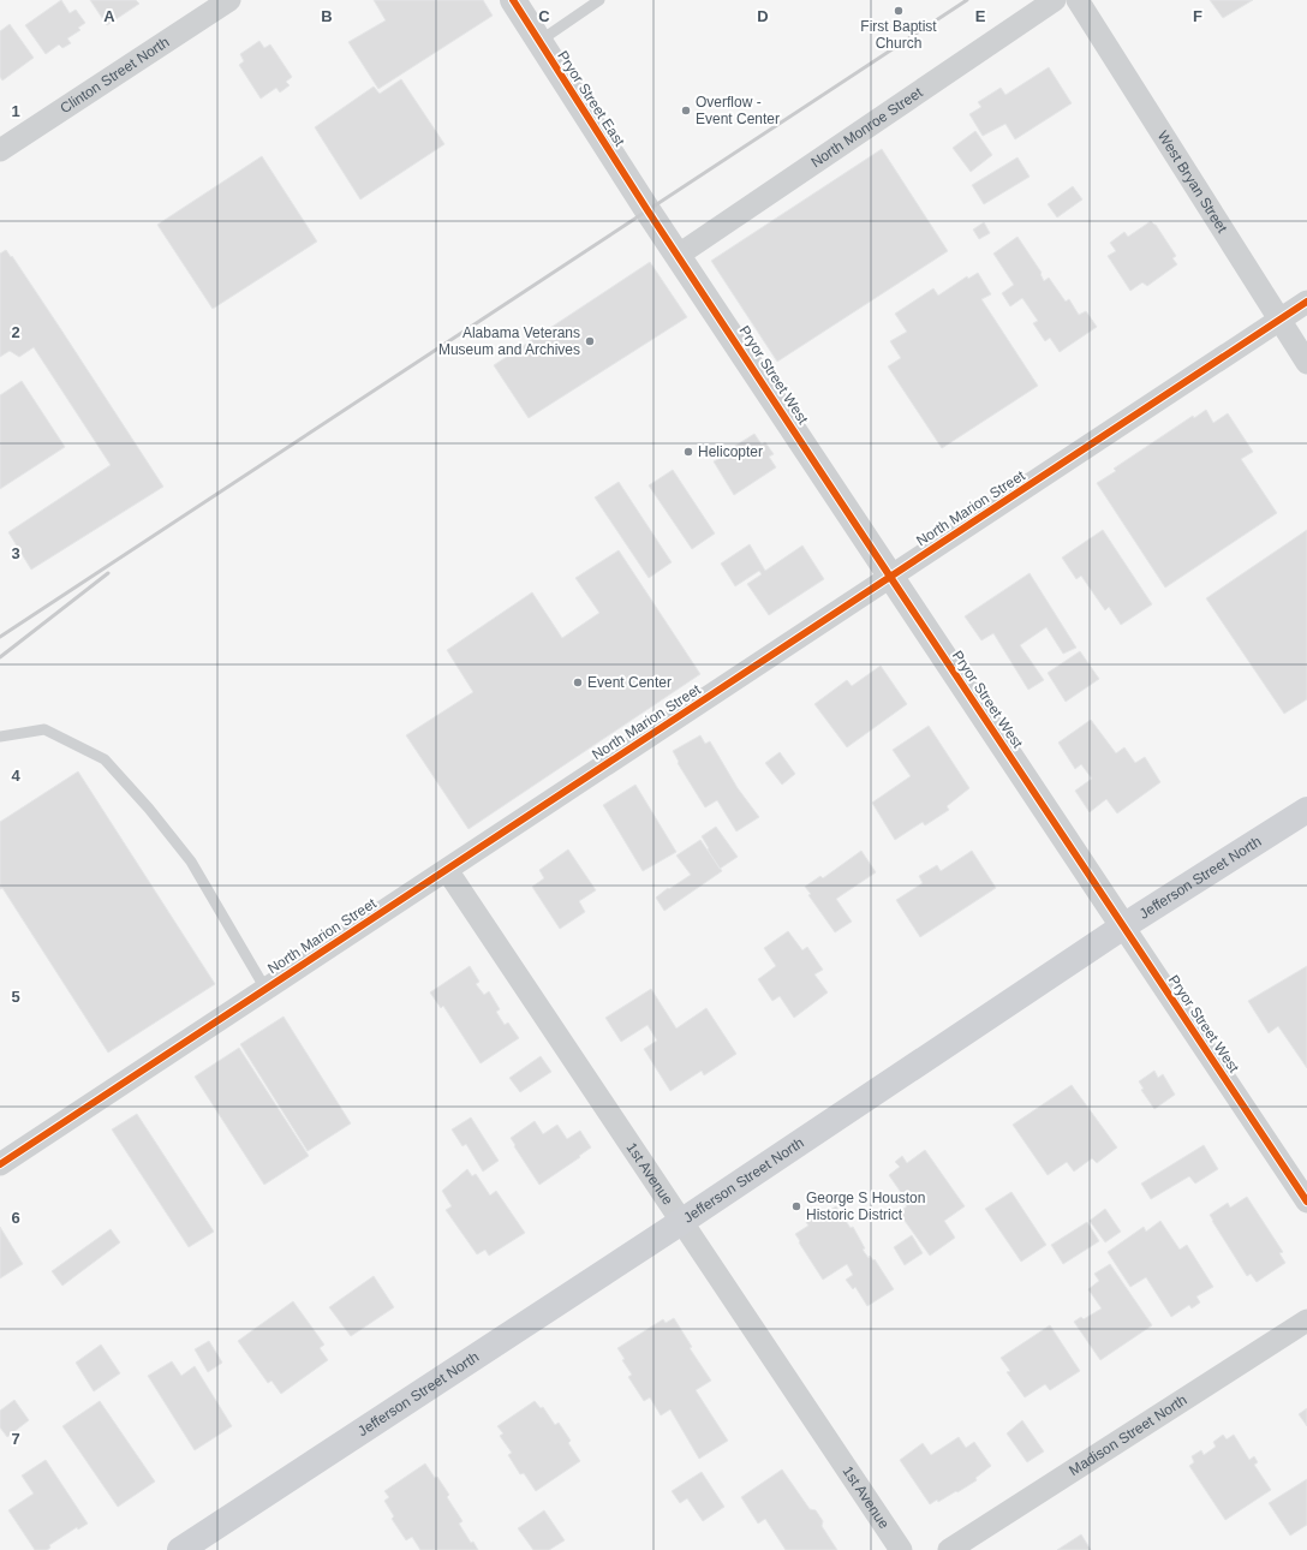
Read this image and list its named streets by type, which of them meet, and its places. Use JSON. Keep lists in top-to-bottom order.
{
  "streets": {
    "main road": ["Jefferson Street North"],
    "street": [
      "Clinton Street North",
      "Pryor Street East",
      "North Monroe Street",
      "West Bryan Street",
      "Pryor Street West",
      "North Marion Street",
      "1st Avenue",
      "Madison Street North"
    ]
  },
  "crossings": [
    ["Pryor Street East", "Pryor Street West"],
    ["North Monroe Street", "Pryor Street West"],
    ["West Bryan Street", "North Marion Street"],
    ["Pryor Street West", "North Marion Street"],
    ["Pryor Street West", "Jefferson Street North"],
    ["North Marion Street", "1st Avenue"],
    ["Jefferson Street North", "1st Avenue"]
  ],
  "places": [
    "First Baptist Church",
    "Overflow - Event Center",
    "Alabama Veterans Museum and Archives",
    "Helicopter",
    "Event Center",
    "George S Houston Historic District"
  ],
  "grid": {
    "columns": [
      "A",
      "B",
      "C",
      "D",
      "E",
      "F"
    ],
    "rows": [
      "1",
      "2",
      "3",
      "4",
      "5",
      "6",
      "7"
    ]
  }
}
